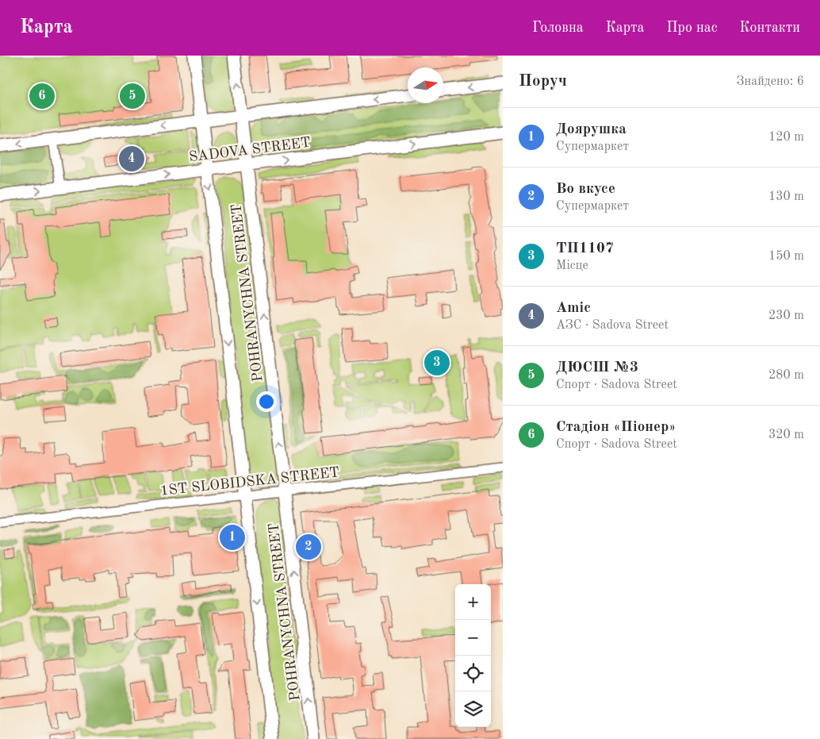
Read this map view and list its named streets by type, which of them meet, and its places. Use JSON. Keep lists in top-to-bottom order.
{
  "streets": {
    "main road": ["SADOVA STREET", "POHRANYCHNA STREET"],
    "street": ["1ST SLOBIDSKA STREET"]
  },
  "crossings": [
    ["SADOVA STREET", "POHRANYCHNA STREET"],
    ["POHRANYCHNA STREET", "1ST SLOBIDSKA STREET"]
  ],
  "north": "right",
  "page": {
    "header": "Карта",
    "nav": [
      "Головна",
      "Карта",
      "Про нас",
      "Контакти"
    ],
    "heading": ["Поруч", "Знайдено: 6"],
    "pins": [
      "5",
      "6",
      "4",
      "3",
      "1",
      "2"
    ],
    "list": [
      {
        "mark": "1",
        "name": "Доярушка",
        "note": "Супермаркет",
        "value": "120 m"
      },
      {
        "mark": "2",
        "name": "Во вкусе",
        "note": "Супермаркет",
        "value": "130 m"
      },
      {
        "mark": "3",
        "name": "ТП1107",
        "note": "Місце",
        "value": "150 m"
      },
      {
        "mark": "4",
        "name": "Amic",
        "note": "АЗС · Sadova Street",
        "value": "230 m"
      },
      {
        "mark": "5",
        "name": "ДЮСШ №3",
        "note": "Спорт · Sadova Street",
        "value": "280 m"
      },
      {
        "mark": "6",
        "name": "Стадіон «Піонер»",
        "note": "Спорт · Sadova Street",
        "value": "320 m"
      }
    ],
    "map_buttons": ["+", "−"]
  }
}
